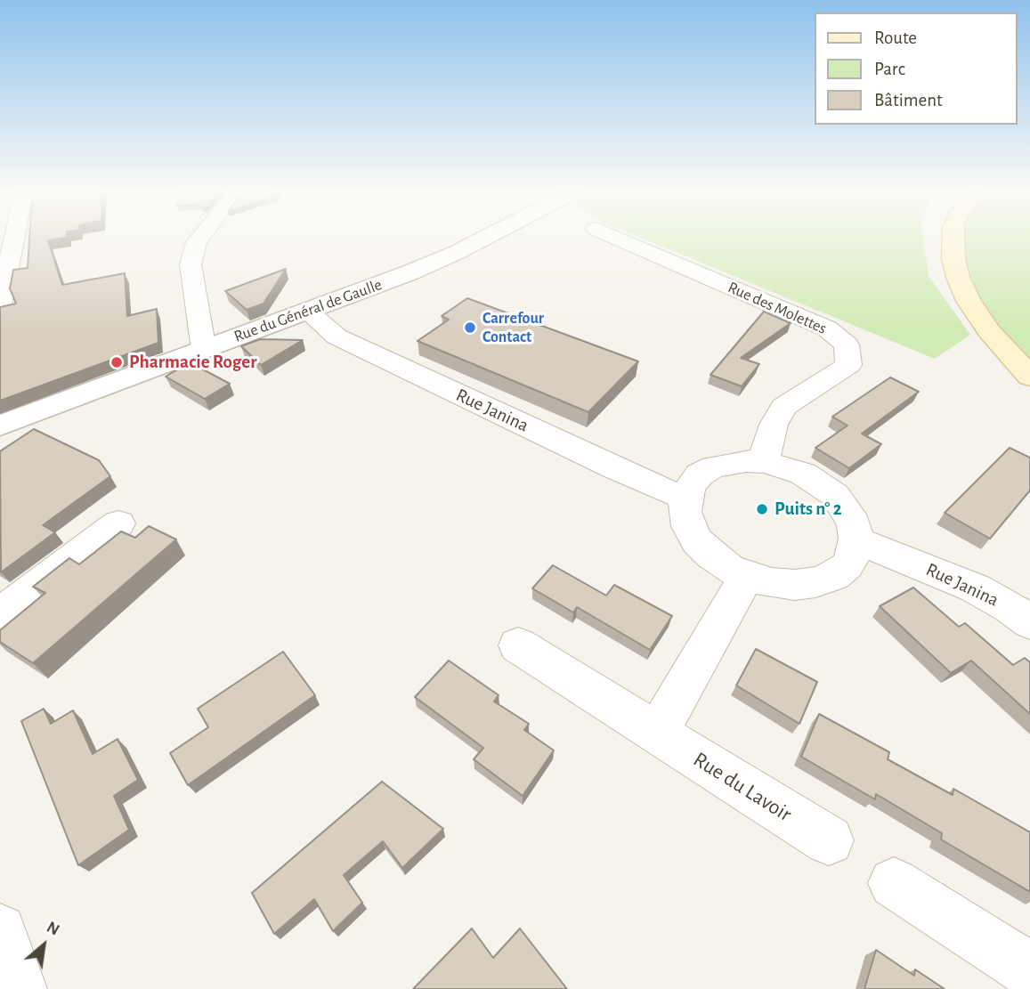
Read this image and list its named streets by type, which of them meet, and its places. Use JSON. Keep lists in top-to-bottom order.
{
  "streets": {
    "street": [
      "Rue des Molettes",
      "Rue du Général de Gaulle",
      "Rue Janina",
      "Rue du Lavoir"
    ]
  },
  "crossings": [
    ["Rue des Molettes", "Rue Janina"],
    ["Rue du Général de Gaulle", "Rue Janina"]
  ],
  "places": ["Carrefour Contact", "Pharmacie Roger", "Puits n° 2"],
  "legend": ["Route", "Parc", "Bâtiment"],
  "north": "top right"
}
